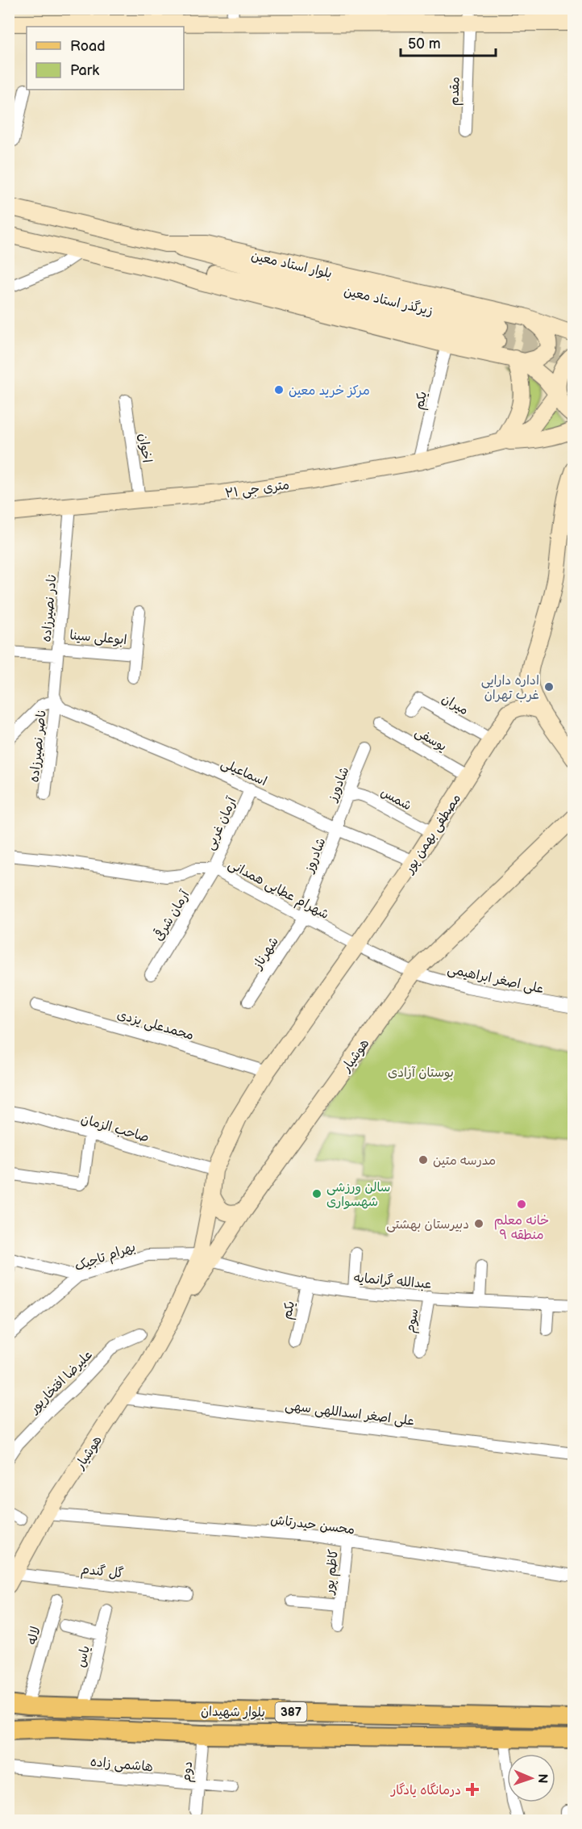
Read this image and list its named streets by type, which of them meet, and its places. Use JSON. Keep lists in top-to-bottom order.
{
  "streets": {
    "main road": [
      "بلوار استاد معین",
      "زیرگذر استاد معین",
      "۲۱ متری جی",
      "مصطفی بهمن پور",
      "هوشیار",
      "بلوار شهیدان",
      "387"
    ],
    "street": [
      "مقدم",
      "یکم",
      "اخوان",
      "نادر نصیرزاده",
      "ابوعلی سینا",
      "میران",
      "یوسفی",
      "ناصر نصیرزاده",
      "اسماعیلی",
      "شادورز",
      "شمس",
      "آرمان غربی",
      "شادروز",
      "شهرام عطایی همدانی",
      "آرمان شرقی",
      "شهرناز",
      "علی اصغر ابراهیمی",
      "محمدعلی یزدی",
      "صاحب الزمان",
      "بهرام تاجیک",
      "عبدالله گرانمایه",
      "سوم",
      "علیرضا افتخارپور",
      "علی اصغر اسداللهی سهی",
      "محسن حیدرتاش",
      "گل گندم",
      "کاظم پور",
      "لاله",
      "یاس",
      "هاشمی زاده",
      "دوم"
    ]
  },
  "crossings": [
    ["بلوار استاد معین", "زیرگذر استاد معین"],
    ["یکم", "۲۱ متری جی"],
    ["یکم", "عبدالله گرانمایه"],
    ["اخوان", "۲۱ متری جی"],
    ["۲۱ متری جی", "نادر نصیرزاده"],
    ["نادر نصیرزاده", "ابوعلی سینا"],
    ["نادر نصیرزاده", "ناصر نصیرزاده"],
    ["نادر نصیرزاده", "اسماعیلی"],
    ["میران", "مصطفی بهمن پور"],
    ["یوسفی", "مصطفی بهمن پور"],
    ["ناصر نصیرزاده", "اسماعیلی"],
    ["اسماعیلی", "شادورز"],
    ["اسماعیلی", "آرمان غربی"],
    ["اسماعیلی", "مصطفی بهمن پور"],
    ["اسماعیلی", "شادروز"],
    ["شادورز", "شمس"],
    ["شادورز", "شادروز"],
    ["شمس", "مصطفی بهمن پور"],
    ["آرمان غربی", "شهرام عطایی همدانی"],
    ["آرمان غربی", "آرمان شرقی"],
    ["مصطفی بهمن پور", "شهرام عطایی همدانی"],
    ["مصطفی بهمن پور", "محمدعلی یزدی"],
    ["مصطفی بهمن پور", "هوشیار"],
    ["مصطفی بهمن پور", "صاحب الزمان"],
    ["مصطفی بهمن پور", "بهرام تاجیک"],
    ["مصطفی بهمن پور", "عبدالله گرانمایه"],
    ["شادروز", "شهرام عطایی همدانی"],
    ["شادروز", "شهرناز"],
    ["شهرام عطایی همدانی", "آرمان شرقی"],
    ["شهرام عطایی همدانی", "شهرناز"],
    ["شهرام عطایی همدانی", "علی اصغر ابراهیمی"],
    ["شهرام عطایی همدانی", "هوشیار"],
    ["علی اصغر ابراهیمی", "هوشیار"],
    ["هوشیار", "بهرام تاجیک"],
    ["هوشیار", "عبدالله گرانمایه"],
    ["هوشیار", "علی اصغر اسداللهی سهی"],
    ["هوشیار", "محسن حیدرتاش"],
    ["هوشیار", "گل گندم"],
    ["بهرام تاجیک", "عبدالله گرانمایه"],
    ["عبدالله گرانمایه", "سوم"],
    ["محسن حیدرتاش", "کاظم پور"],
    ["لاله", "بلوار شهیدان"],
    ["یاس", "بلوار شهیدان"],
    ["بلوار شهیدان", "دوم"],
    ["هاشمی زاده", "دوم"]
  ],
  "parks": ["بوستان آزادی"],
  "places": {
    "other": [
      "مرکز خرید معین",
      "اداره دارایی غرب تهران",
      "مدرسه متین",
      "سالن ورزشی شهسواری",
      "خانه معلم منطقه ۹",
      "دبیرستان بهشتی"
    ],
    "health": ["درمانگاه یادگار"]
  },
  "legend": ["Road", "Park"],
  "scale_bar": "50 m",
  "north": "right"
}
